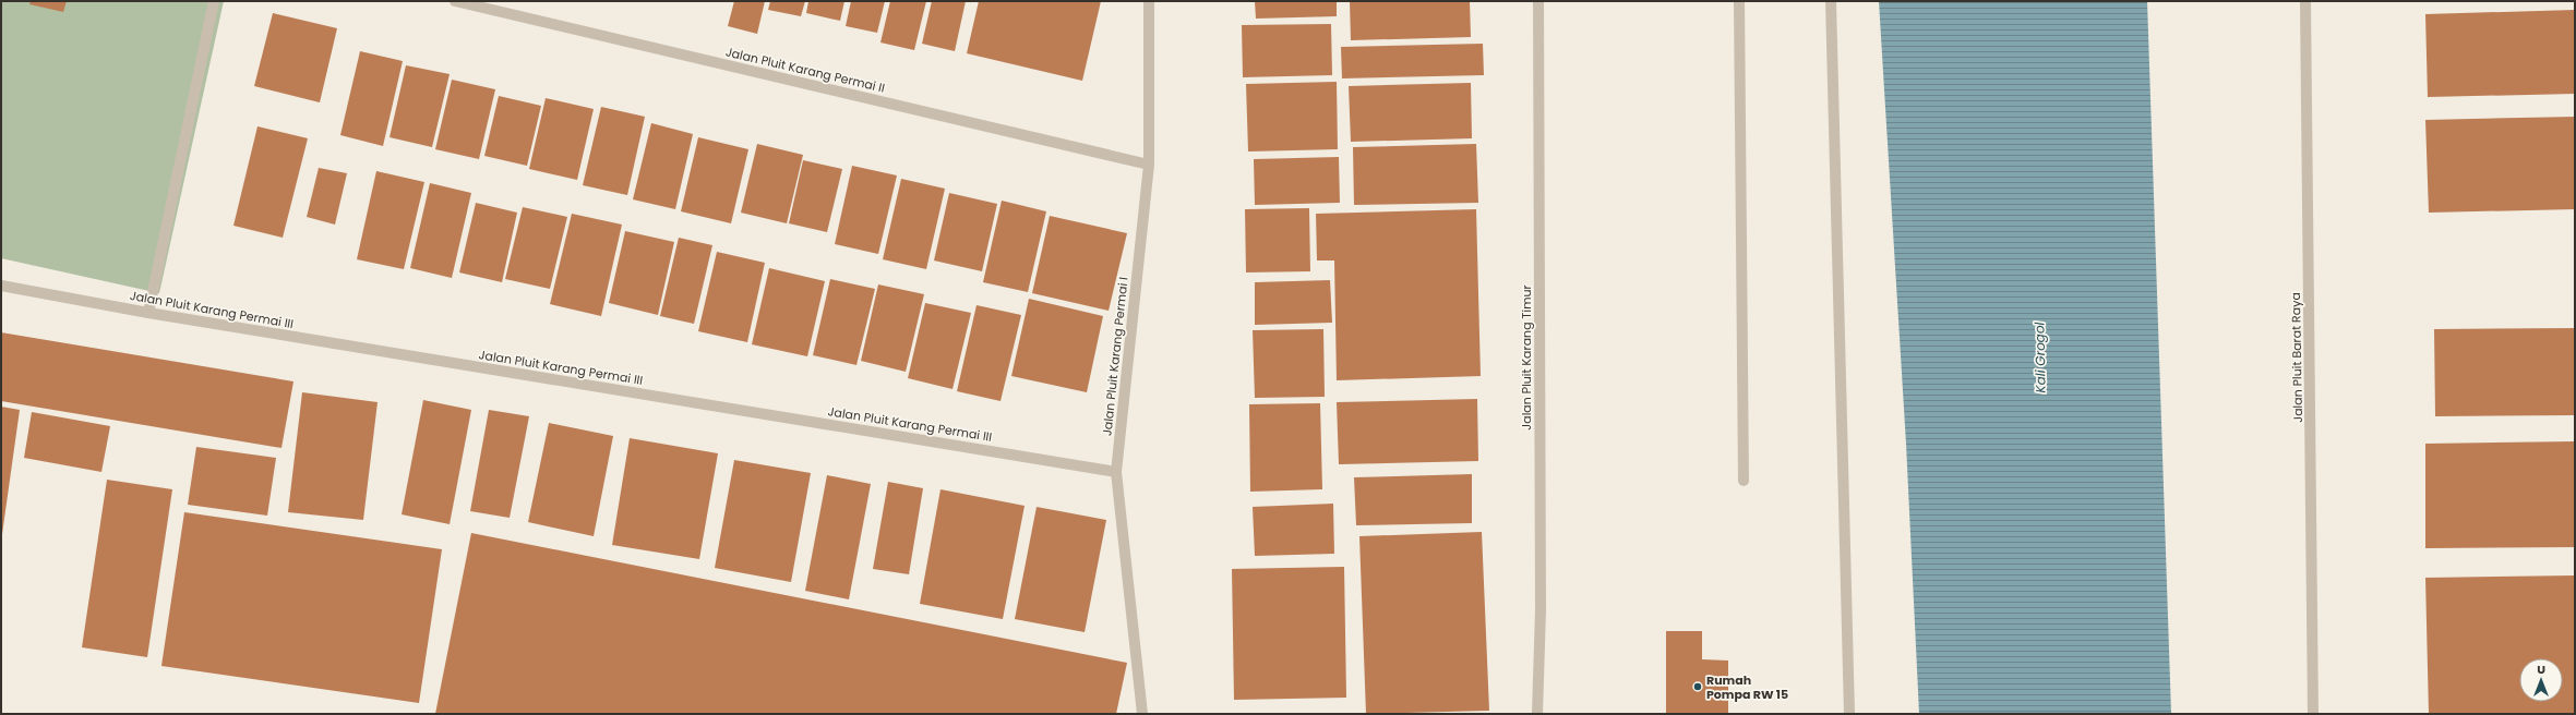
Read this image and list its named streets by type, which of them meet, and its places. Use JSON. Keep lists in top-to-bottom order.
{
  "streets": {
    "street": [
      "Jalan Pluit Karang Permai II",
      "Jalan Pluit Karang Permai III",
      "Jalan Pluit Karang Permai I",
      "Jalan Pluit Karang Timur",
      "Jalan Pluit Barat Raya"
    ]
  },
  "crossings": [
    ["Jalan Pluit Karang Permai II", "Jalan Pluit Karang Permai I"],
    ["Jalan Pluit Karang Permai III", "Jalan Pluit Karang Permai I"]
  ],
  "water": ["Kali Grogol"],
  "places": ["Rumah Pompa RW 15"],
  "north": "top"
}
